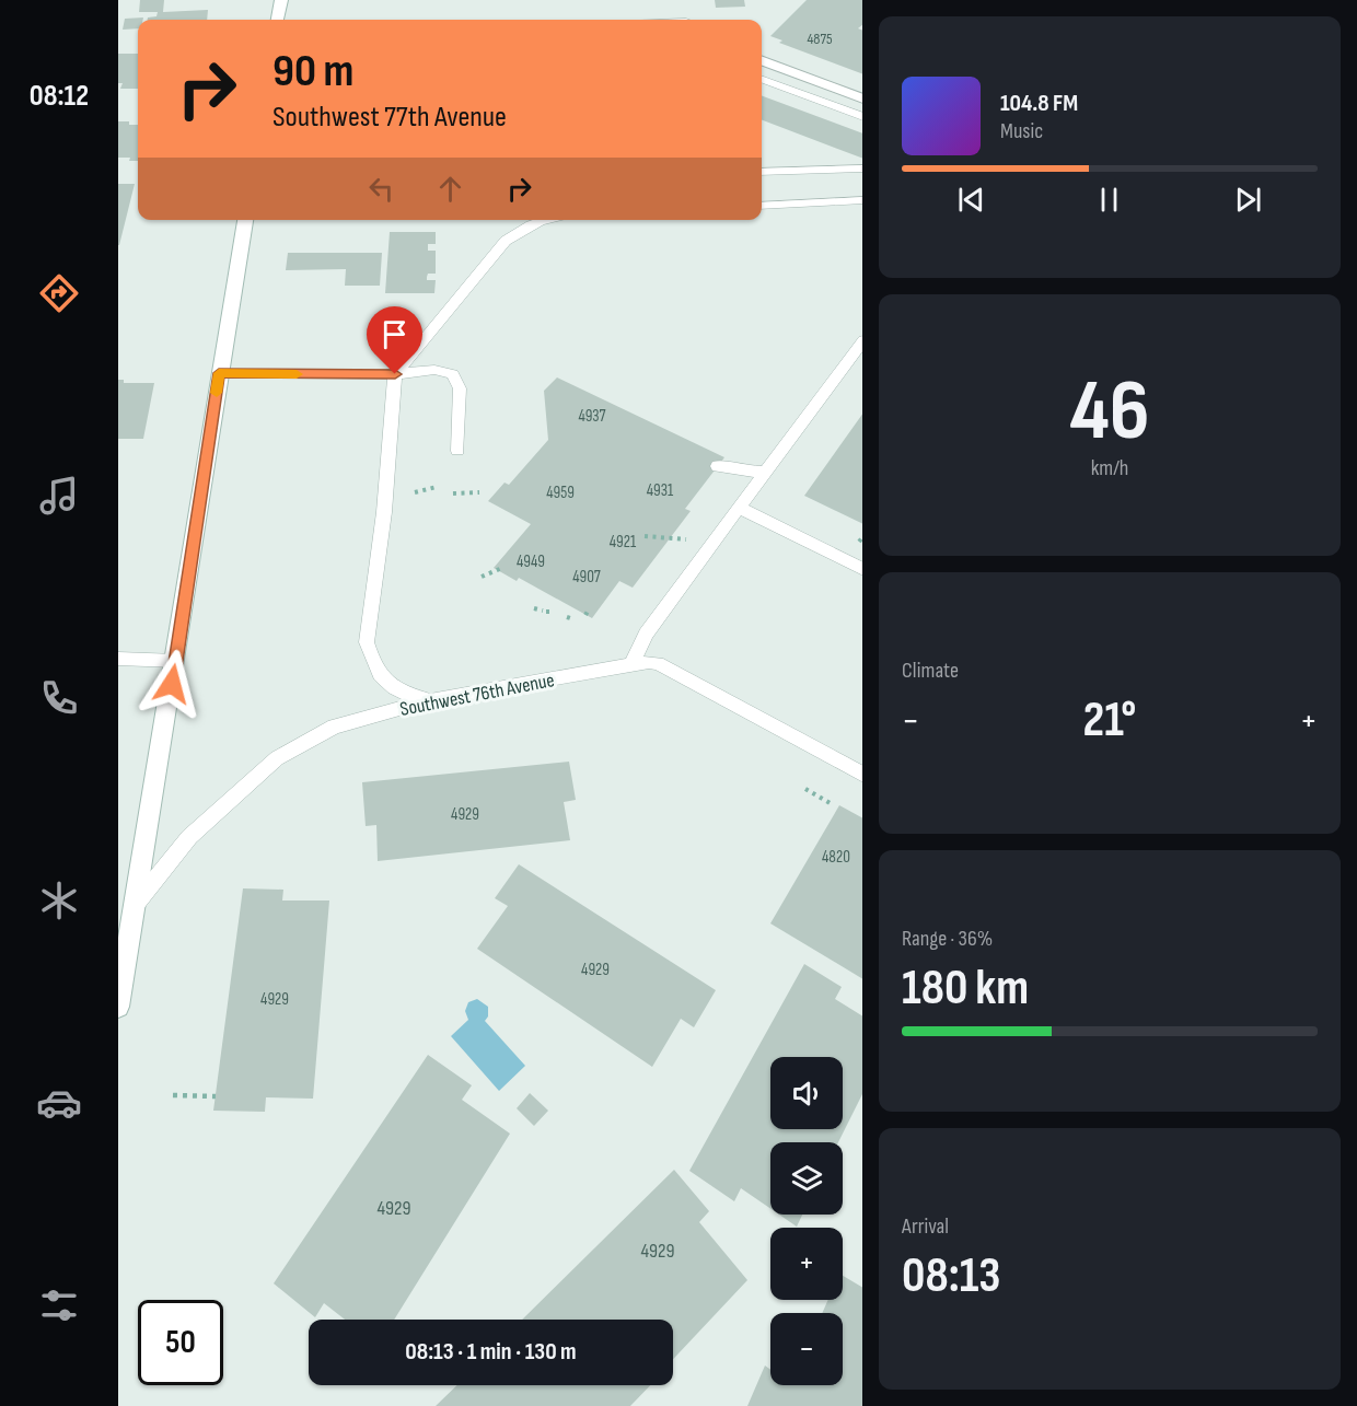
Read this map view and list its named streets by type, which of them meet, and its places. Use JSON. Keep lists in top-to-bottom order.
{
  "streets": {
    "lane": ["Southwest 76th Avenue"]
  },
  "house_numbers": [
    "4875",
    "4937",
    "4931",
    "4959",
    "4921",
    "4949",
    "4907",
    "4929",
    "4820",
    "4929",
    "4929",
    "4929",
    "4929"
  ],
  "page": {
    "tabs": "08:12",
    "turn": ["90 m", "Southwest 77th Avenue"],
    "song": ["104.8 FM", "Music"],
    "tile": [
      ["46", "km/h"],
      "Climate",
      ["Range · 36%", "180 km"],
      ["Arrival", "08:13"]
    ],
    "heat": ["−", "21°", "+"],
    "map_buttons": ["+", "−"],
    "limit": "50",
    "trip": "08:13 · 1 min · 130 m"
  }
}
